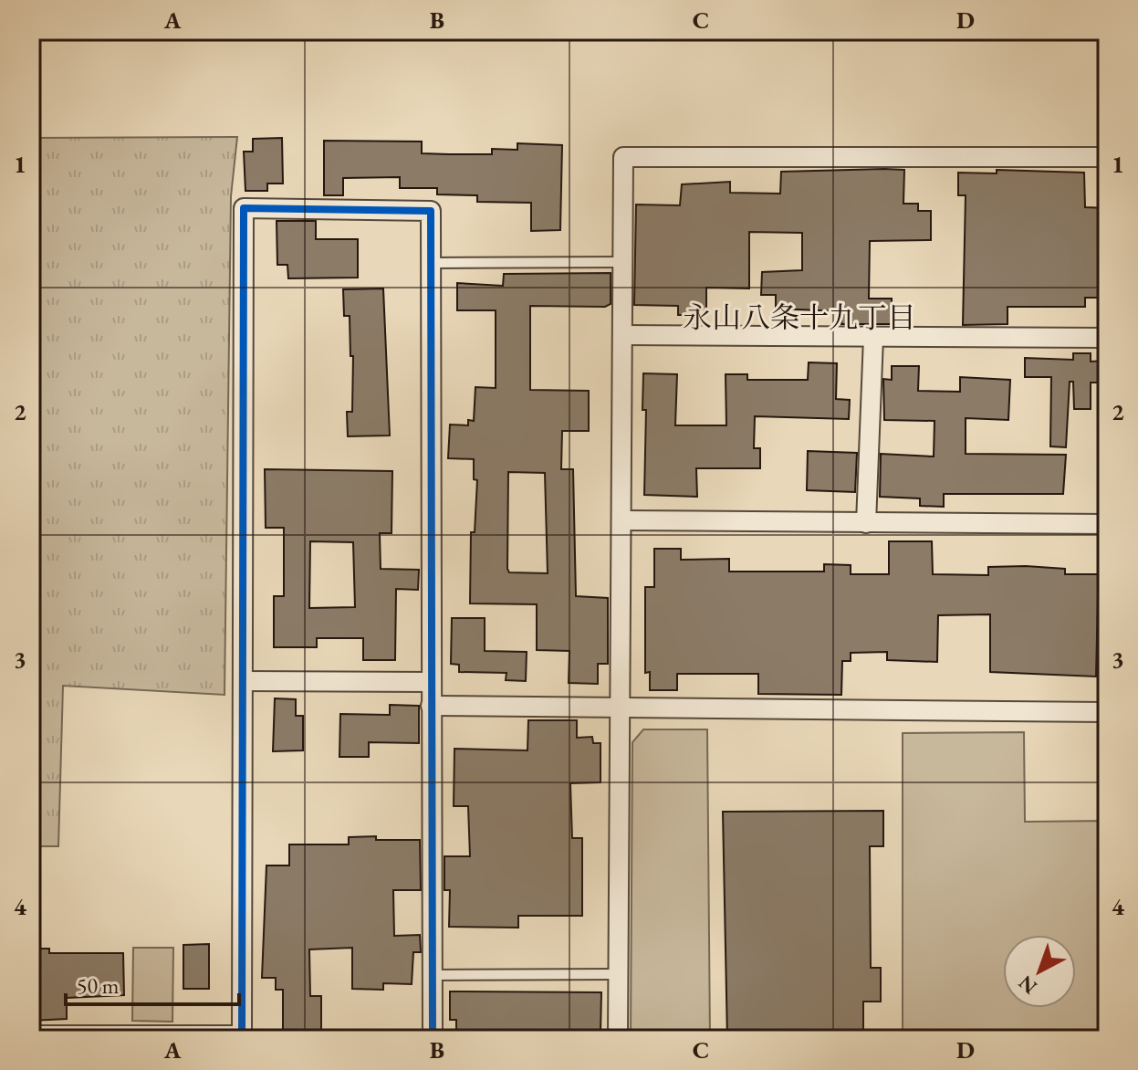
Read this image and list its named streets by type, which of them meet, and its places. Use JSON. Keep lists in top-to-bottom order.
{
  "districts": ["永山八条十九丁目"],
  "scale_bar": "50 m",
  "north": "bottom left",
  "grid": {
    "columns": [
      "A",
      "B",
      "C",
      "D"
    ],
    "rows": [
      "1",
      "2",
      "3",
      "4"
    ]
  }
}
